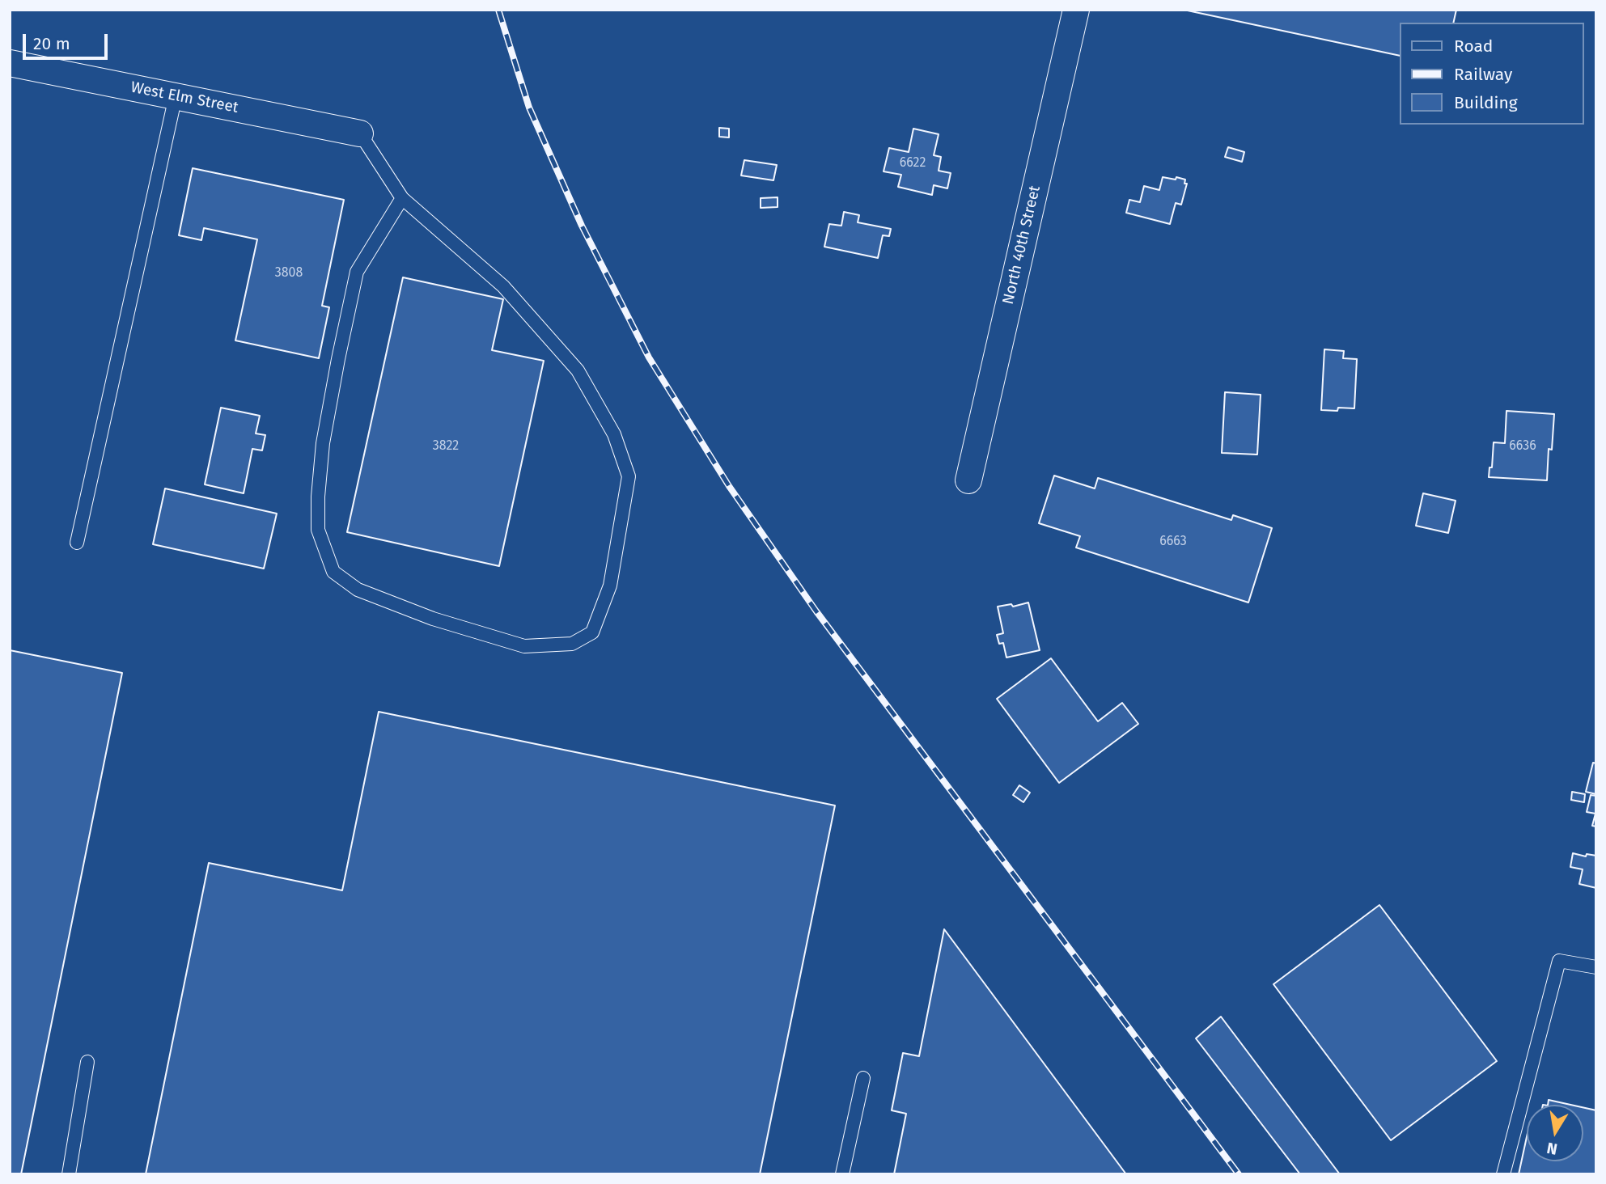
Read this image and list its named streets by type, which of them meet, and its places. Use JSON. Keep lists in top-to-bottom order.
{
  "streets": {
    "street": ["West Elm Street", "North 40th Street"]
  },
  "house_numbers": [
    "6622",
    "3808",
    "3822",
    "6636",
    "6663"
  ],
  "legend": ["Road", "Railway", "Building"],
  "scale_bar": "20 m",
  "north": "bottom"
}
